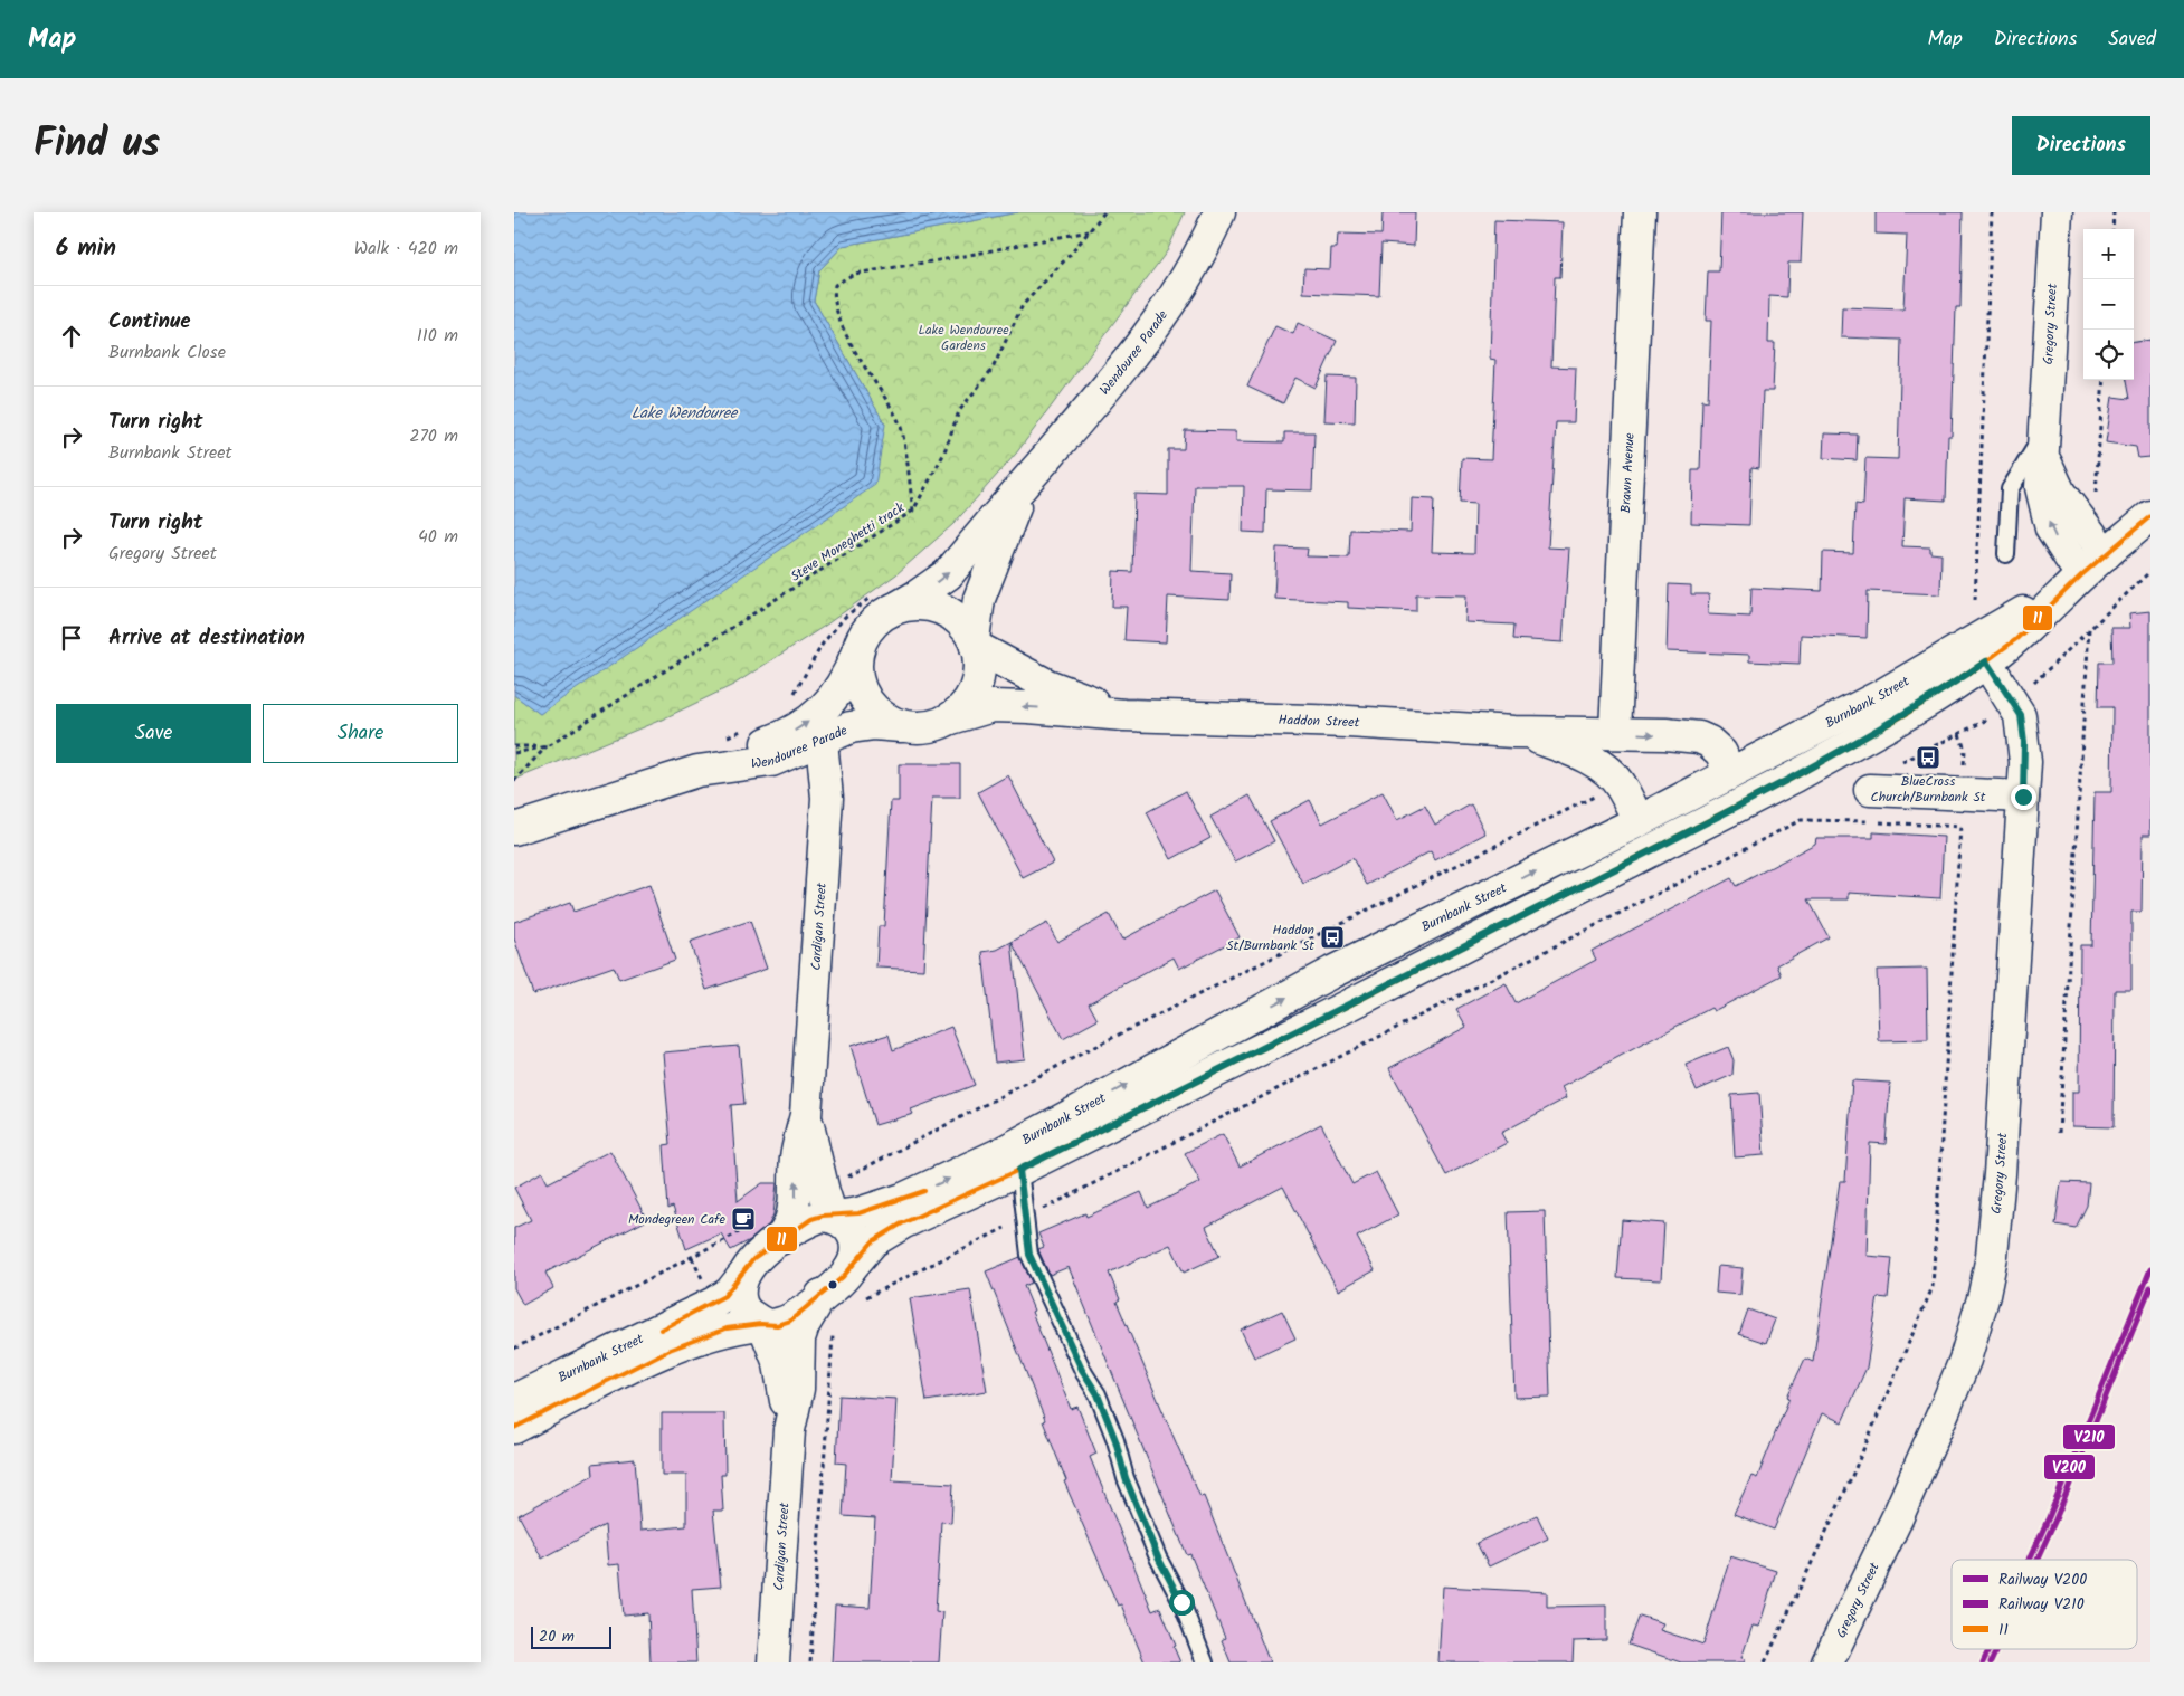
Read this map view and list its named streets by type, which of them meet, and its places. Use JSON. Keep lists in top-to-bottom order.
{
  "streets": {
    "street": [
      "Gregory Street",
      "Wendouree Parade",
      "Brawn Avenue",
      "Burnbank Street",
      "Haddon Street",
      "Cardigan Street"
    ],
    "path": ["Steve Moneghetti track"]
  },
  "crossings": [
    ["Gregory Street", "Burnbank Street"],
    ["Wendouree Parade", "Haddon Street"],
    ["Wendouree Parade", "Cardigan Street"],
    ["Brawn Avenue", "Haddon Street"],
    ["Burnbank Street", "Haddon Street"],
    ["Burnbank Street", "Cardigan Street"]
  ],
  "water": ["Lake Wendouree"],
  "parks": ["Lake Wendouree Gardens"],
  "places": {
    "bus stop": ["BlueCross Church/Burnbank St", "Haddon St/Burnbank St"],
    "cafe": ["Mondegreen Cafe"]
  },
  "lines": ["transit line 11", "rail line V200", "rail line V210"],
  "legend": ["Railway V200", "Railway V210", "11"],
  "scale_bar": "20 m",
  "page": {
    "header": "Map",
    "nav": ["Map", "Directions", "Saved"],
    "title": "Find us",
    "buttons": [
      "Directions",
      ["Save", "Share"]
    ],
    "heading": ["6 min", "Walk · 420 m"],
    "map_buttons": ["+", "−"],
    "list": [
      ["Continue", "Burnbank Close", "110 m"],
      ["Turn right", "Burnbank Street", "270 m"],
      ["Turn right", "Gregory Street", "40 m"],
      "Arrive at destination"
    ],
    "scale": "20 m"
  }
}
